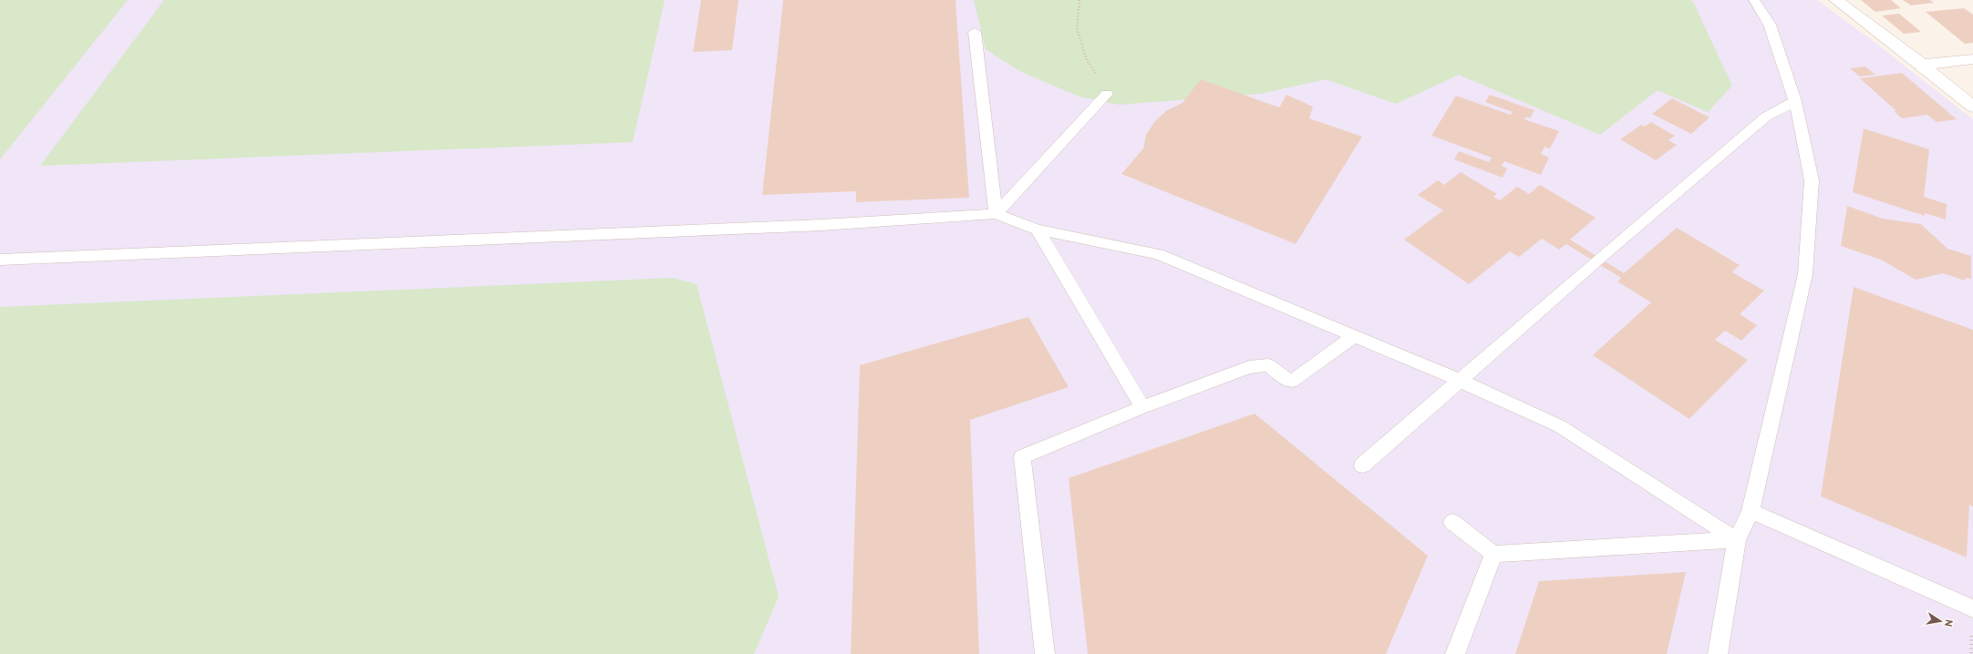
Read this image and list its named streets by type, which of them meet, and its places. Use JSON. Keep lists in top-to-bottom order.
{
  "north": "right"
}
